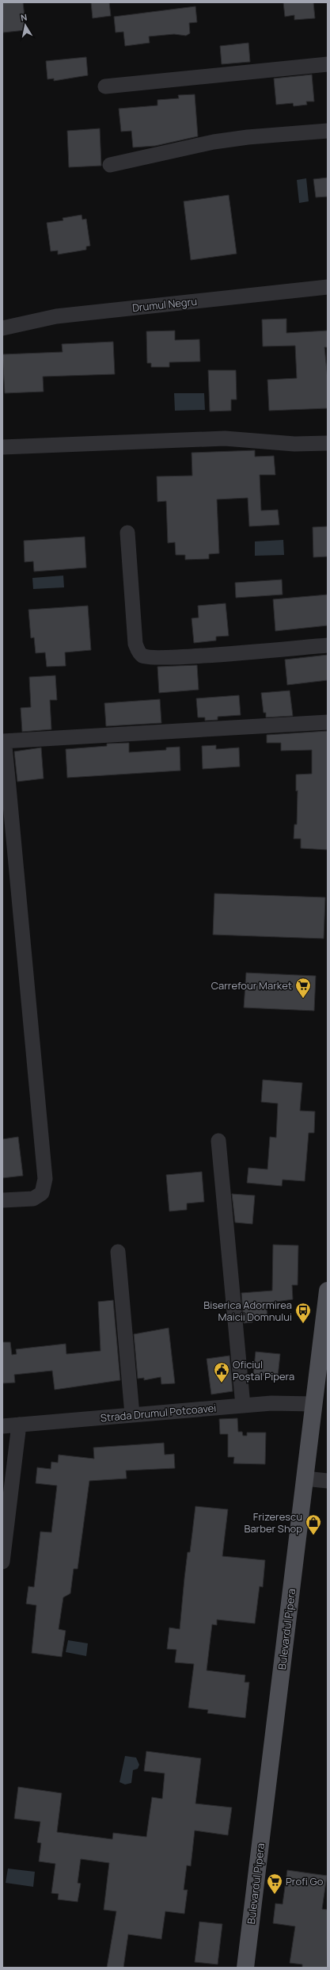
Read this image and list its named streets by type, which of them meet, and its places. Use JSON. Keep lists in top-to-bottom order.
{
  "streets": {
    "main road": ["Bulevardul Pipera"],
    "street": ["Drumul Negru", "Strada Drumul Potcoavei"]
  },
  "crossings": [
    ["Strada Drumul Potcoavei", "Bulevardul Pipera"]
  ],
  "places": {
    "supermarket": ["Carrefour Market", "Profi Go"],
    "bus stop": ["Biserica Adormirea Maicii Domnului"],
    "public building": ["Oficiul Poștal Pipera"],
    "shop": ["Frizerescu Barber Shop"]
  },
  "north": "top"
}
